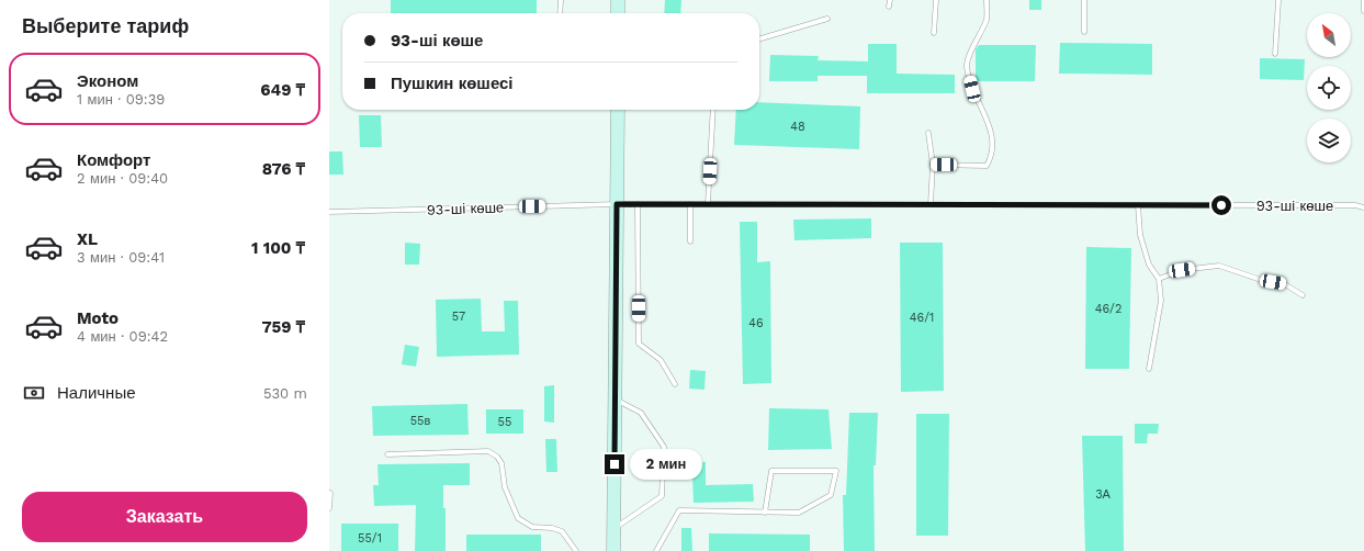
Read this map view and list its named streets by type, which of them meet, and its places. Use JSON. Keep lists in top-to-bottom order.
{
  "streets": {
    "lane": ["93-ші көше"]
  },
  "house_numbers": [
    "48",
    "46/2",
    "57",
    "46/1",
    "46",
    "55в",
    "55",
    "3А",
    "55/1"
  ],
  "north": "top left",
  "page": {
    "heading": "Выберите тариф",
    "banner": ["93-ші көше", "Пушкин көшесі"],
    "list": [
      {
        "name": "Эконом",
        "note": "1 мин · 09:39",
        "value": "649 ₸"
      },
      {
        "name": "Комфорт",
        "note": "2 мин · 09:40",
        "value": "876 ₸"
      },
      {
        "name": "XL",
        "note": "3 мин · 09:41",
        "value": "1 100 ₸"
      },
      {
        "name": "Moto",
        "note": "4 мин · 09:42",
        "value": "759 ₸"
      }
    ],
    "pay": ["Наличные", "530 m"],
    "bubble": "2 мин",
    "buttons": "Заказать"
  }
}
